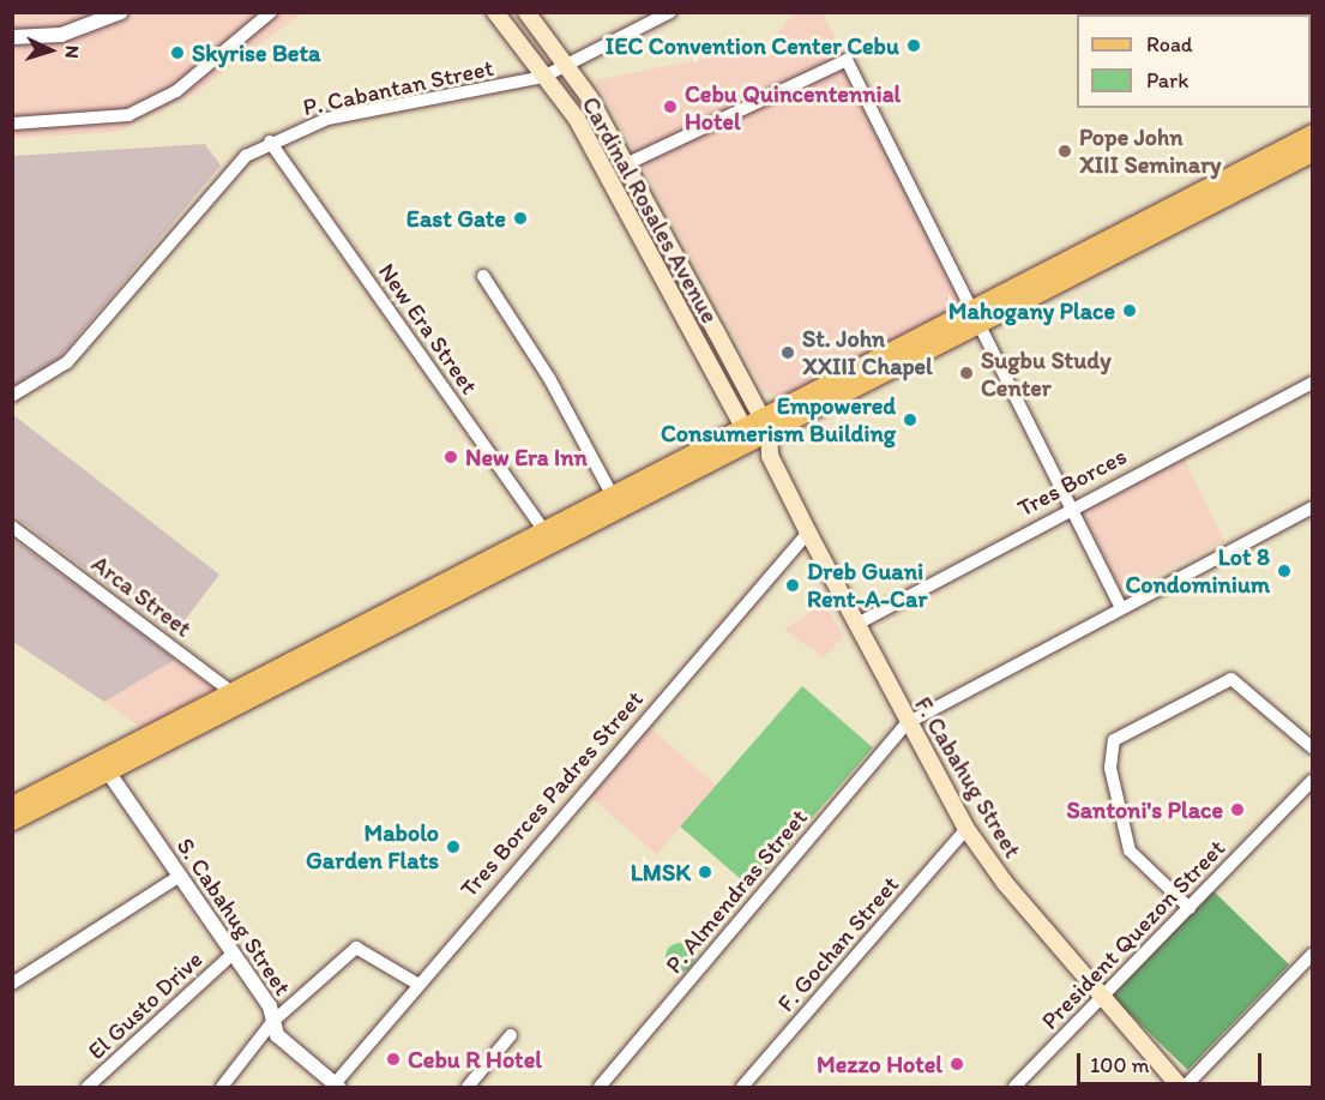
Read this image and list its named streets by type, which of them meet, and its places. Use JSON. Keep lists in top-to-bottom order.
{
  "streets": {
    "main road": ["Cardinal Rosales Avenue", "F. Cabahug Street"],
    "street": [
      "P. Cabantan Street",
      "New Era Street",
      "Tres Borces",
      "Arca Street",
      "Tres Borces Padres Street",
      "P. Almendras Street",
      "S. Cabahug Street",
      "President Quezon Street",
      "F. Gochan Street",
      "El Gusto Drive"
    ]
  },
  "crossings": [
    ["P. Cabantan Street", "Cardinal Rosales Avenue"],
    ["P. Cabantan Street", "New Era Street"],
    ["Cardinal Rosales Avenue", "F. Cabahug Street"],
    ["Tres Borces", "F. Cabahug Street"],
    ["F. Cabahug Street", "Tres Borces Padres Street"],
    ["F. Cabahug Street", "P. Almendras Street"],
    ["F. Cabahug Street", "President Quezon Street"],
    ["F. Cabahug Street", "F. Gochan Street"],
    ["Tres Borces Padres Street", "S. Cabahug Street"],
    ["S. Cabahug Street", "El Gusto Drive"]
  ],
  "places": [
    "IEC Convention Center Cebu",
    "Skyrise Beta",
    "Cebu Quincentennial Hotel",
    "Pope John XIII Seminary",
    "East Gate",
    "Mahogany Place",
    "St. John XXIII Chapel",
    "Sugbu Study Center",
    "Empowered Consumerism Building",
    "New Era Inn",
    "Lot 8 Condominium",
    "Dreb Guani Rent-A-Car",
    "Santoni's Place",
    "Mabolo Garden Flats",
    "LMSK",
    "Cebu R Hotel",
    "Mezzo Hotel"
  ],
  "legend": ["Road", "Park"],
  "scale_bar": "100 m",
  "north": "right"
}
